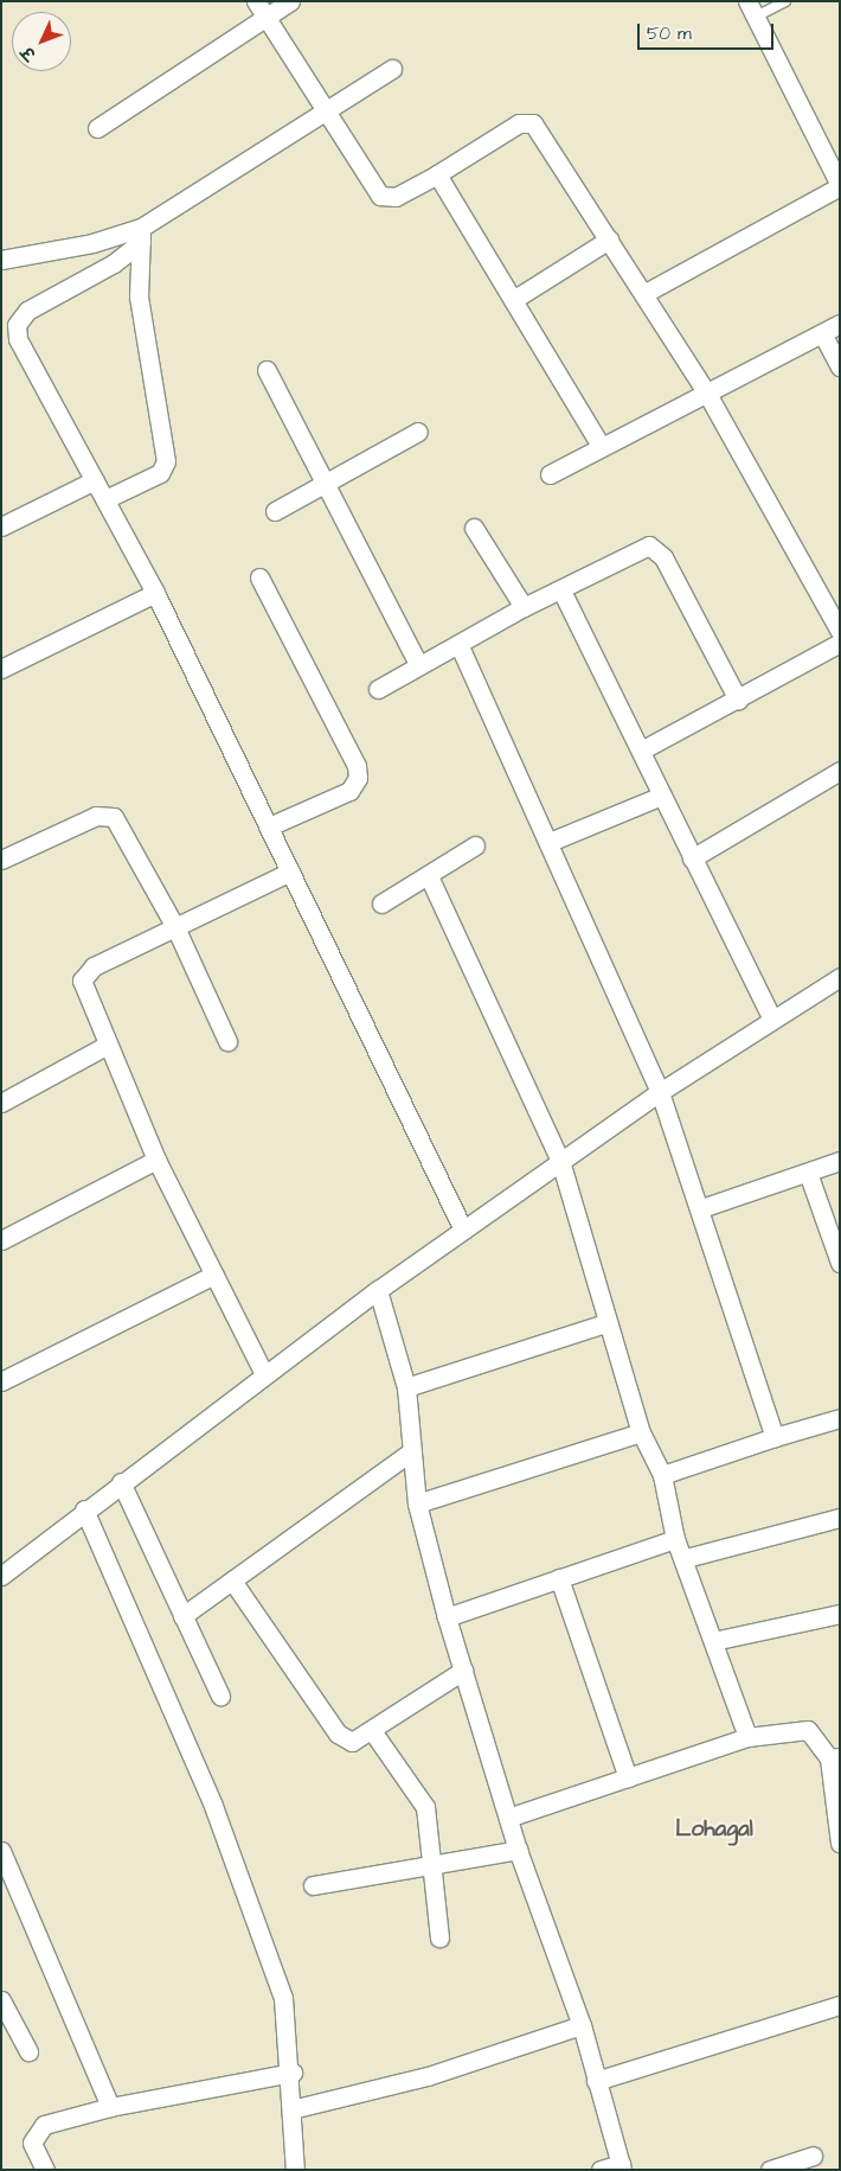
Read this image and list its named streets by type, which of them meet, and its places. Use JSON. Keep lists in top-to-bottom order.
{
  "districts": ["Lohagal"],
  "scale_bar": "50 m",
  "north": "bottom left"
}
